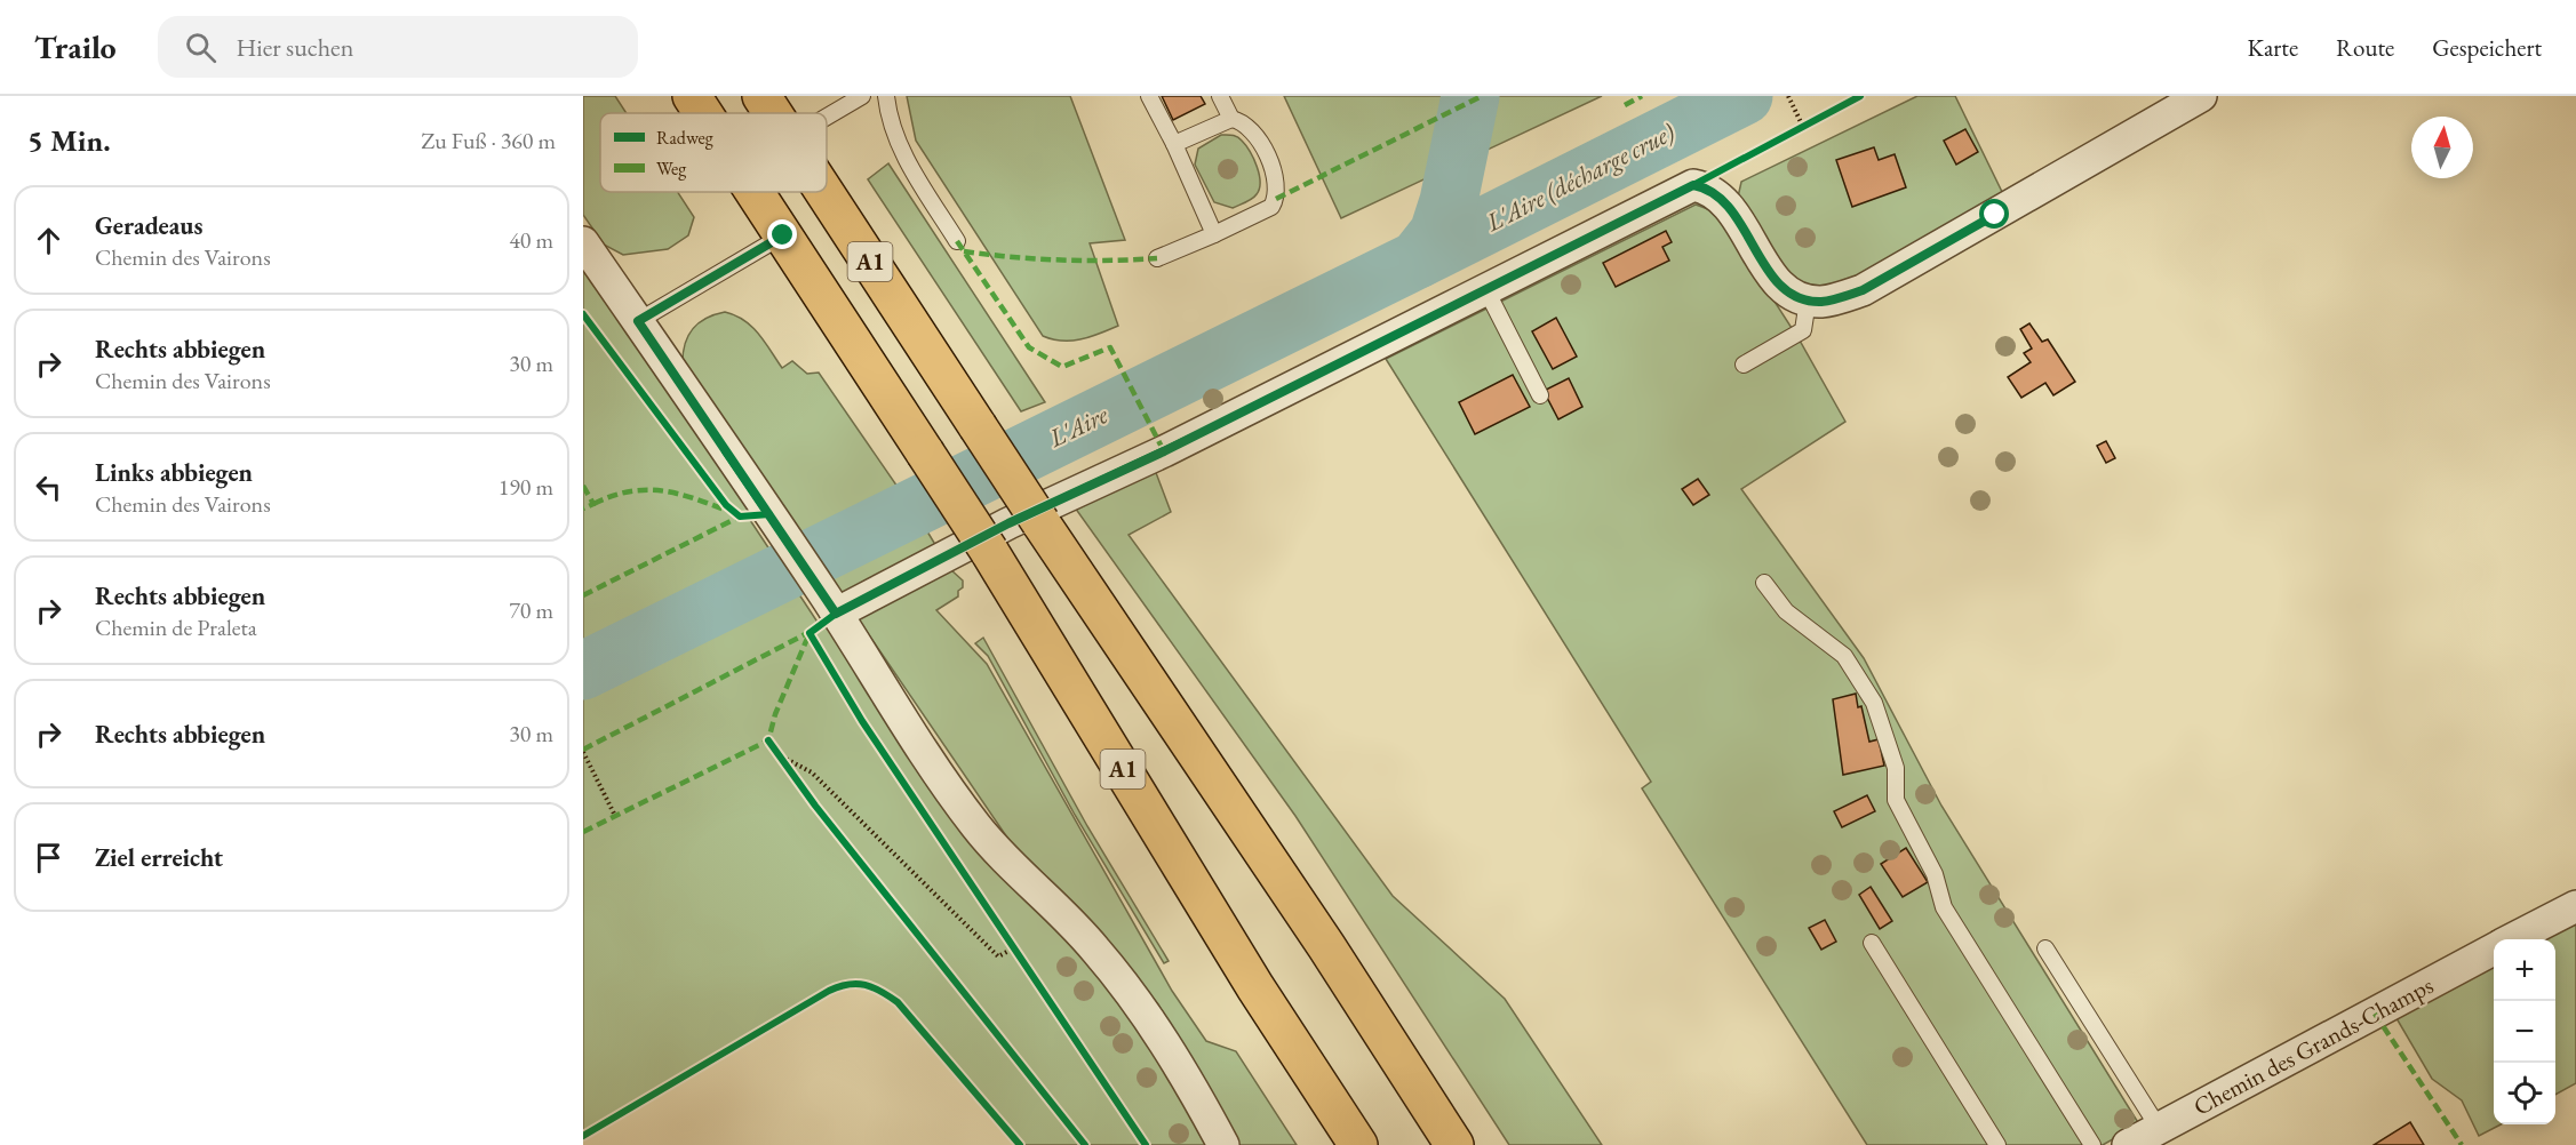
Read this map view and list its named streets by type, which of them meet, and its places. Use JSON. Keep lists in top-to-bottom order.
{
  "streets": {
    "highway": ["A1"],
    "street": ["Chemin des Grands-Champs"]
  },
  "water": ["L'Aire (décharge crue)", "L'Aire"],
  "legend": ["Radweg", "Weg"],
  "north": "top",
  "page": {
    "header": "Trailo",
    "search": "Hier suchen",
    "nav": ["Karte", "Route", "Gespeichert"],
    "heading": ["5 Min.", "Zu Fuß · 360 m"],
    "list": [
      ["Geradeaus", "Chemin des Vairons", "40 m"],
      ["Rechts abbiegen", "Chemin des Vairons", "30 m"],
      ["Links abbiegen", "Chemin des Vairons", "190 m"],
      ["Rechts abbiegen", "Chemin de Praleta", "70 m"],
      ["Rechts abbiegen", "30 m"],
      "Ziel erreicht"
    ],
    "map_buttons": ["+", "−"]
  }
}
